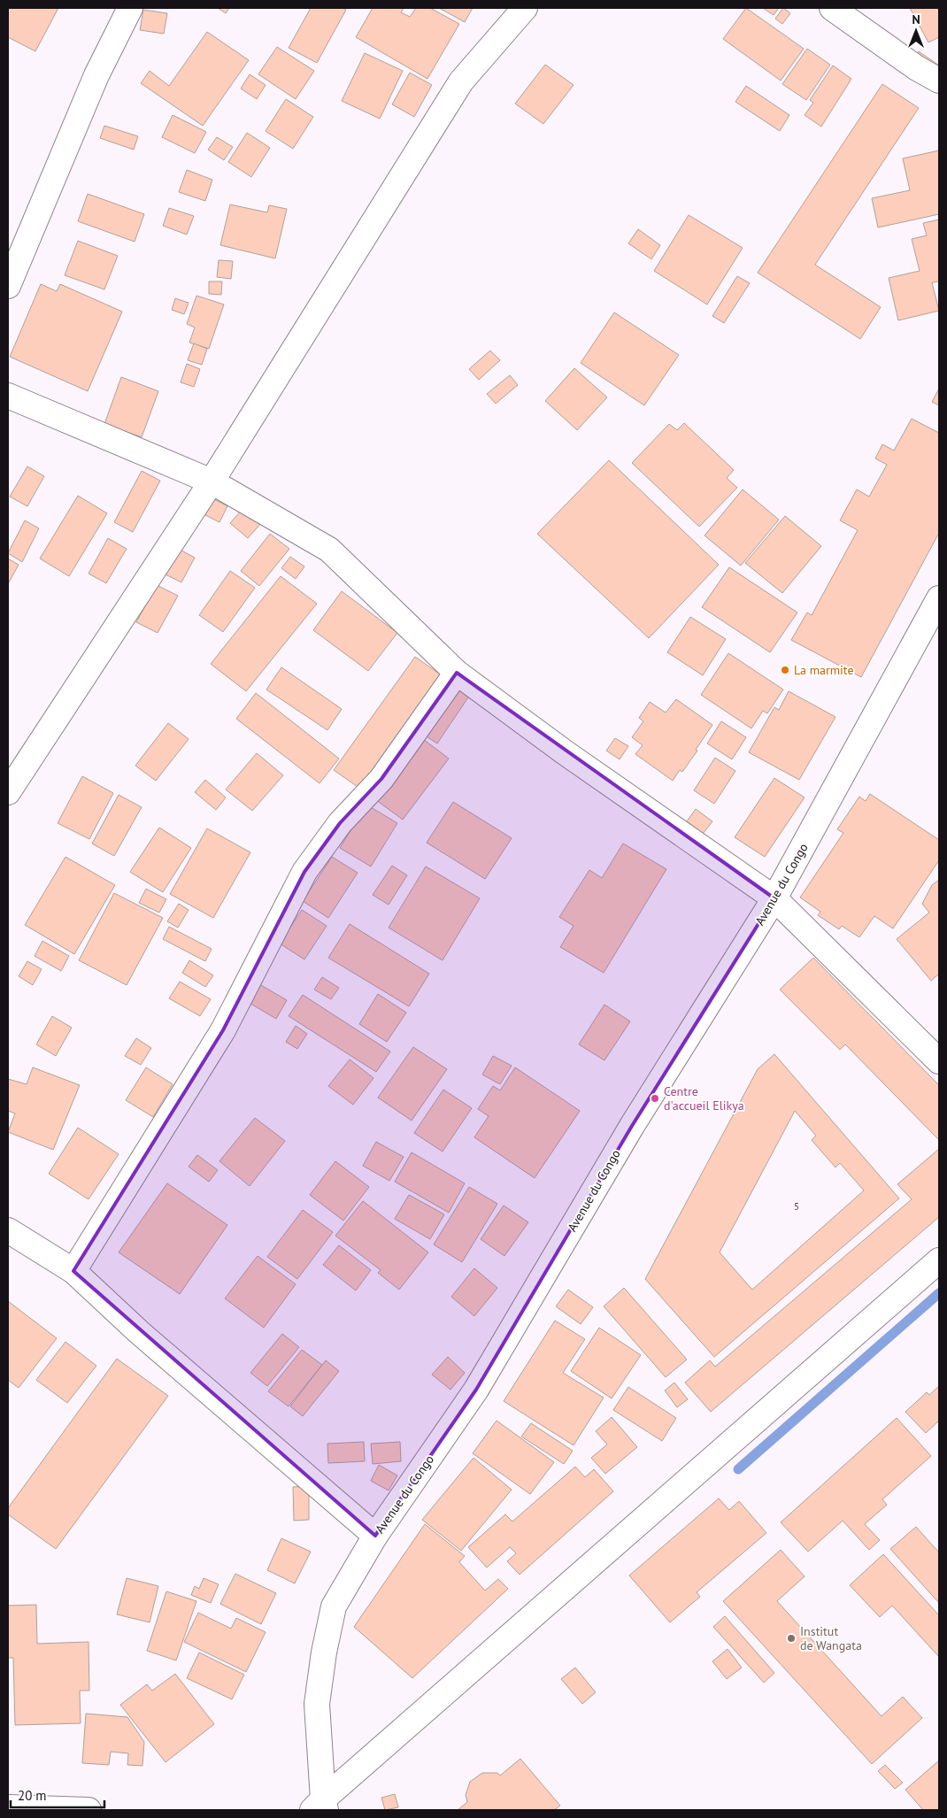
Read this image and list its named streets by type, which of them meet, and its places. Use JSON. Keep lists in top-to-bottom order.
{
  "streets": {
    "street": ["Avenue du Congo"]
  },
  "places": ["La marmite", "Centre d'accueil Elikya", "Institut de Wangata"],
  "house_numbers": ["5"],
  "scale_bar": "20 m",
  "north": "top"
}
